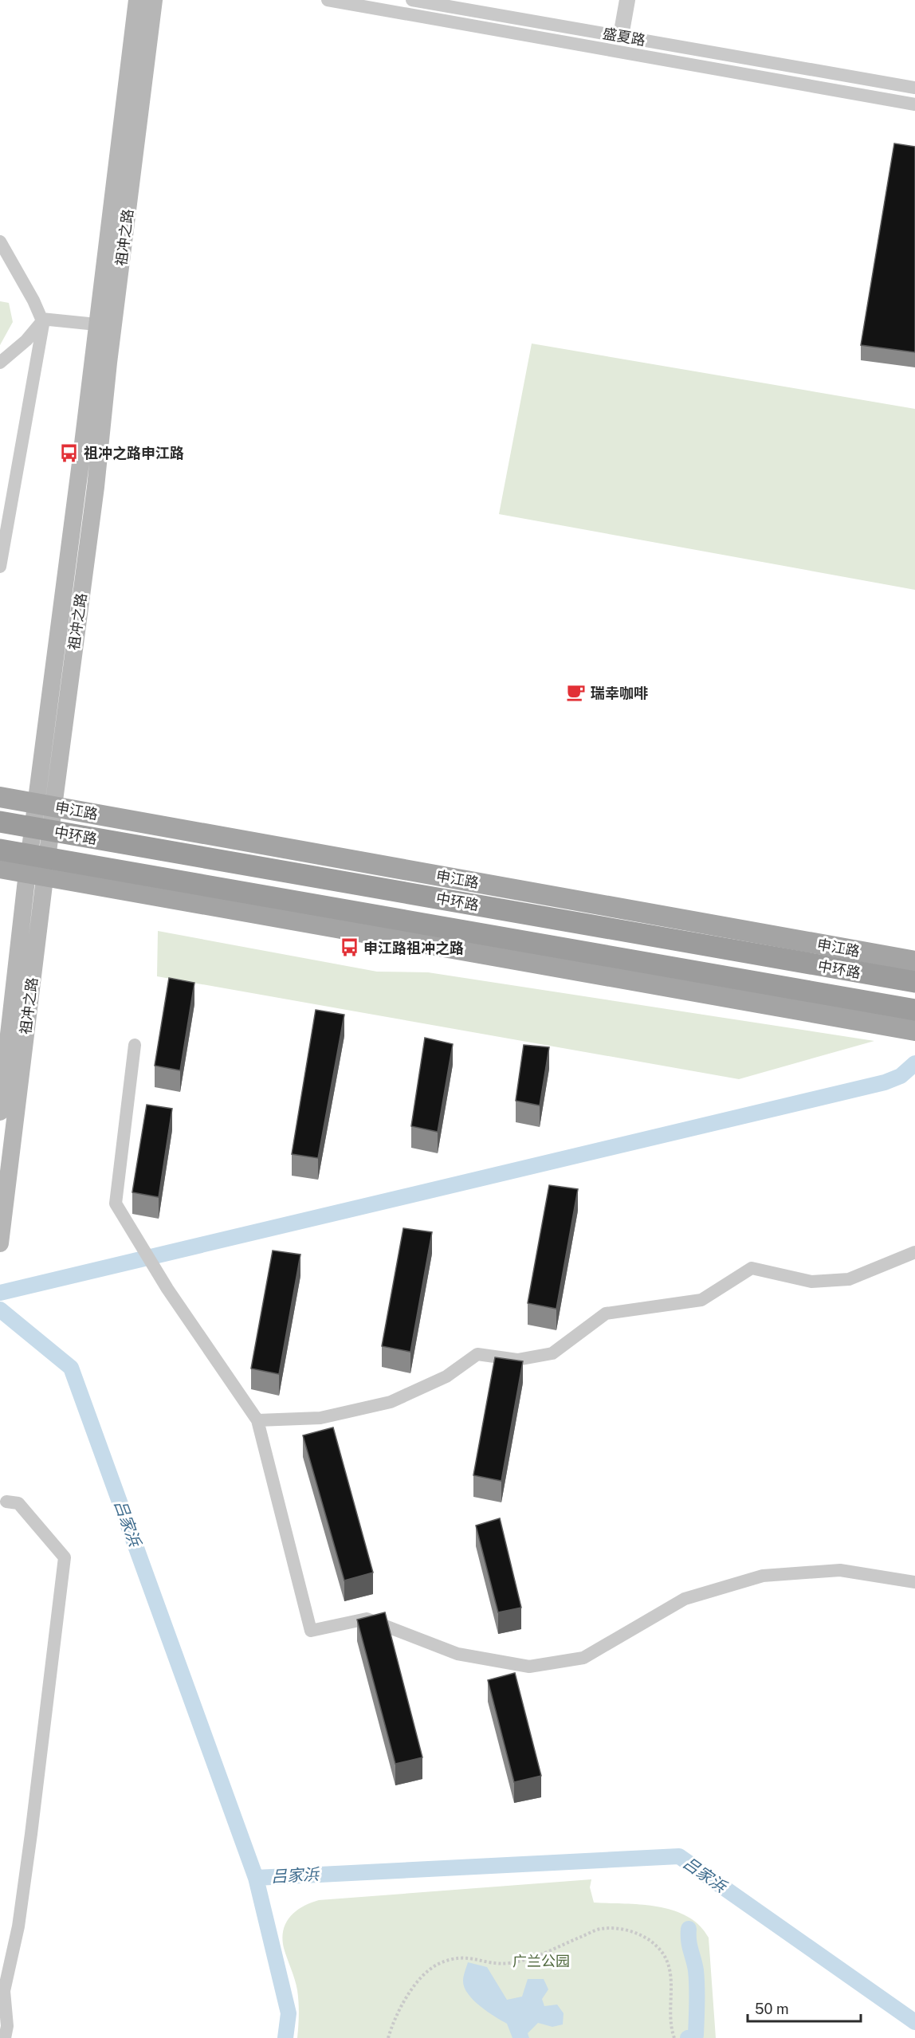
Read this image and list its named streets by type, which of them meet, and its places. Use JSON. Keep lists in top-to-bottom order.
{
  "streets": {
    "highway": ["中环路"],
    "main road": ["祖冲之路", "申江路"],
    "street": ["盛夏路"]
  },
  "crossings": [
    ["祖冲之路", "申江路"]
  ],
  "water": ["吕家浜"],
  "parks": ["广兰公园"],
  "places": {
    "bus stop": ["祖冲之路申江路", "申江路祖冲之路"],
    "cafe": ["瑞幸咖啡"]
  },
  "scale_bar": "50 m"
}
